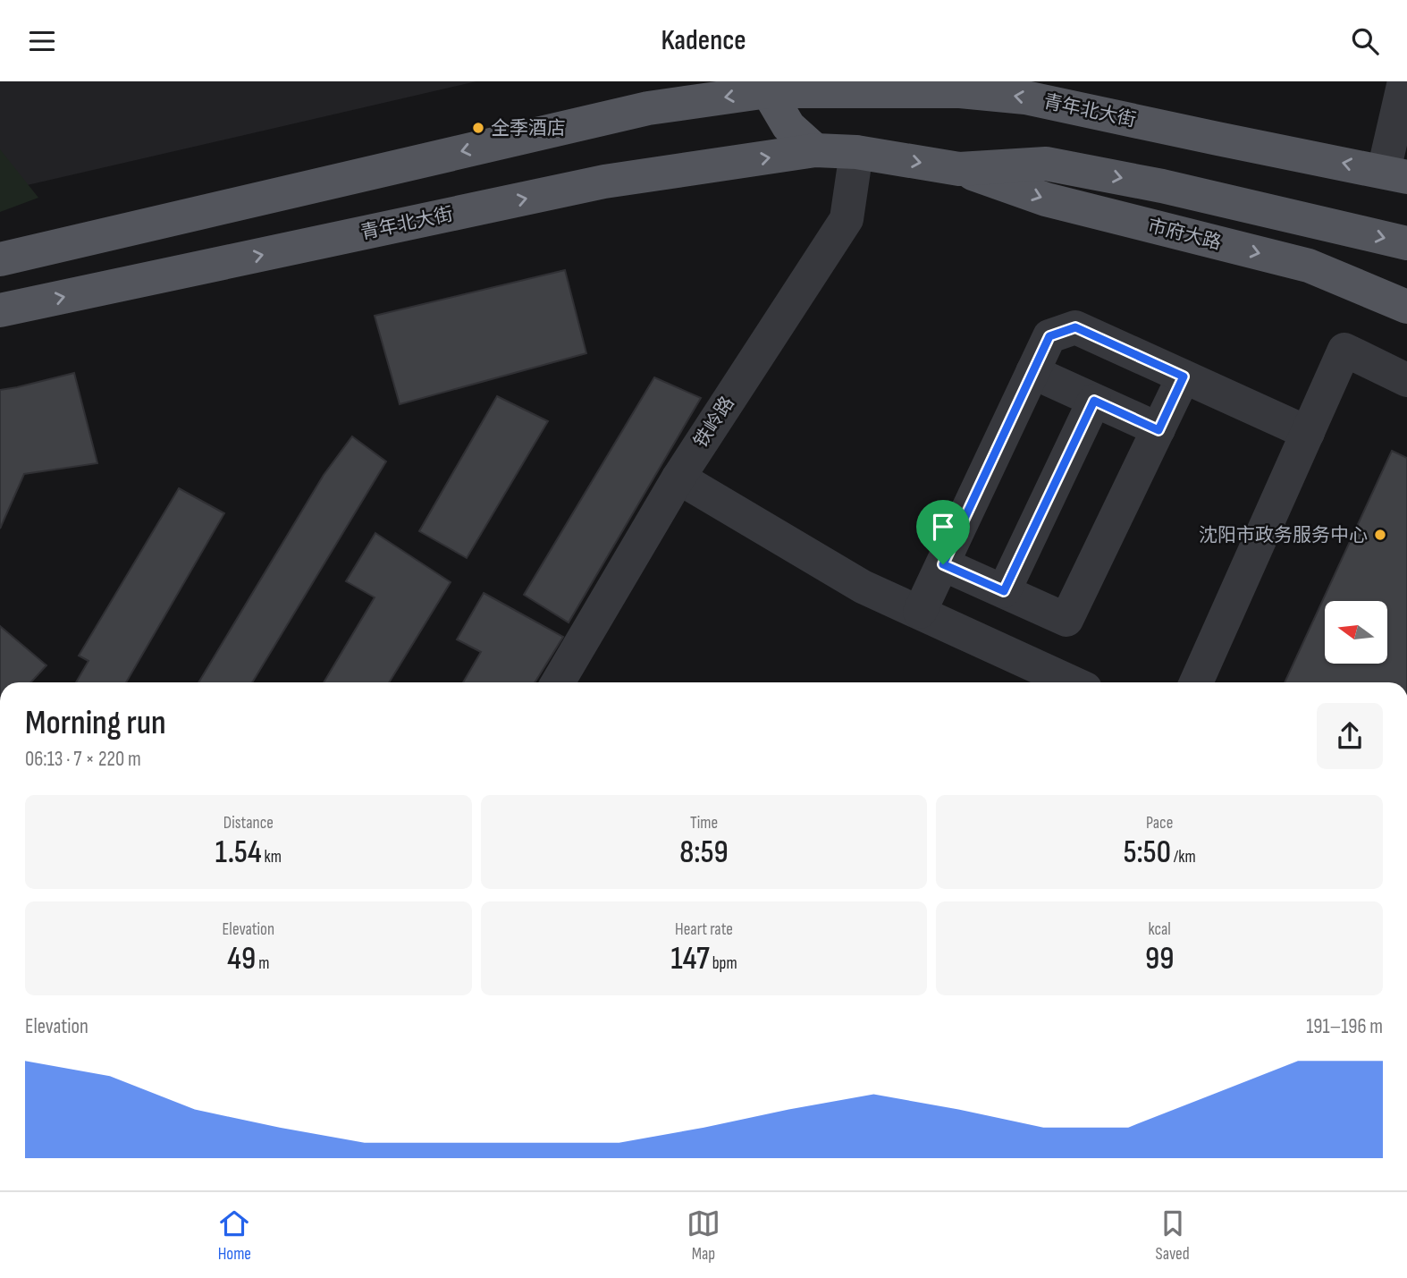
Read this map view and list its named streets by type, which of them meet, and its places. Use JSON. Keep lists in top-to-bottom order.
{
  "streets": {
    "main road": ["青年北大街", "市府大路"],
    "street": ["铁岭路"]
  },
  "crossings": [
    ["青年北大街", "市府大路"],
    ["青年北大街", "铁岭路"]
  ],
  "one_way": ["市府大路"],
  "places": ["全季酒店", "沈阳市政务服务中心"],
  "north": "left",
  "page": {
    "header": "Kadence",
    "heading": ["Morning run", "06:13 · 7 × 220 m"],
    "stats": [
      ["Distance", "1.54 km"],
      ["Time", "8:59"],
      ["Pace", "5:50 /km"],
      ["Elevation", "49 m"],
      ["Heart rate", "147 bpm"],
      ["kcal", "99"]
    ],
    "chart": ["Elevation", "191–196 m"],
    "tabs": ["Home", "Map", "Saved"]
  }
}
